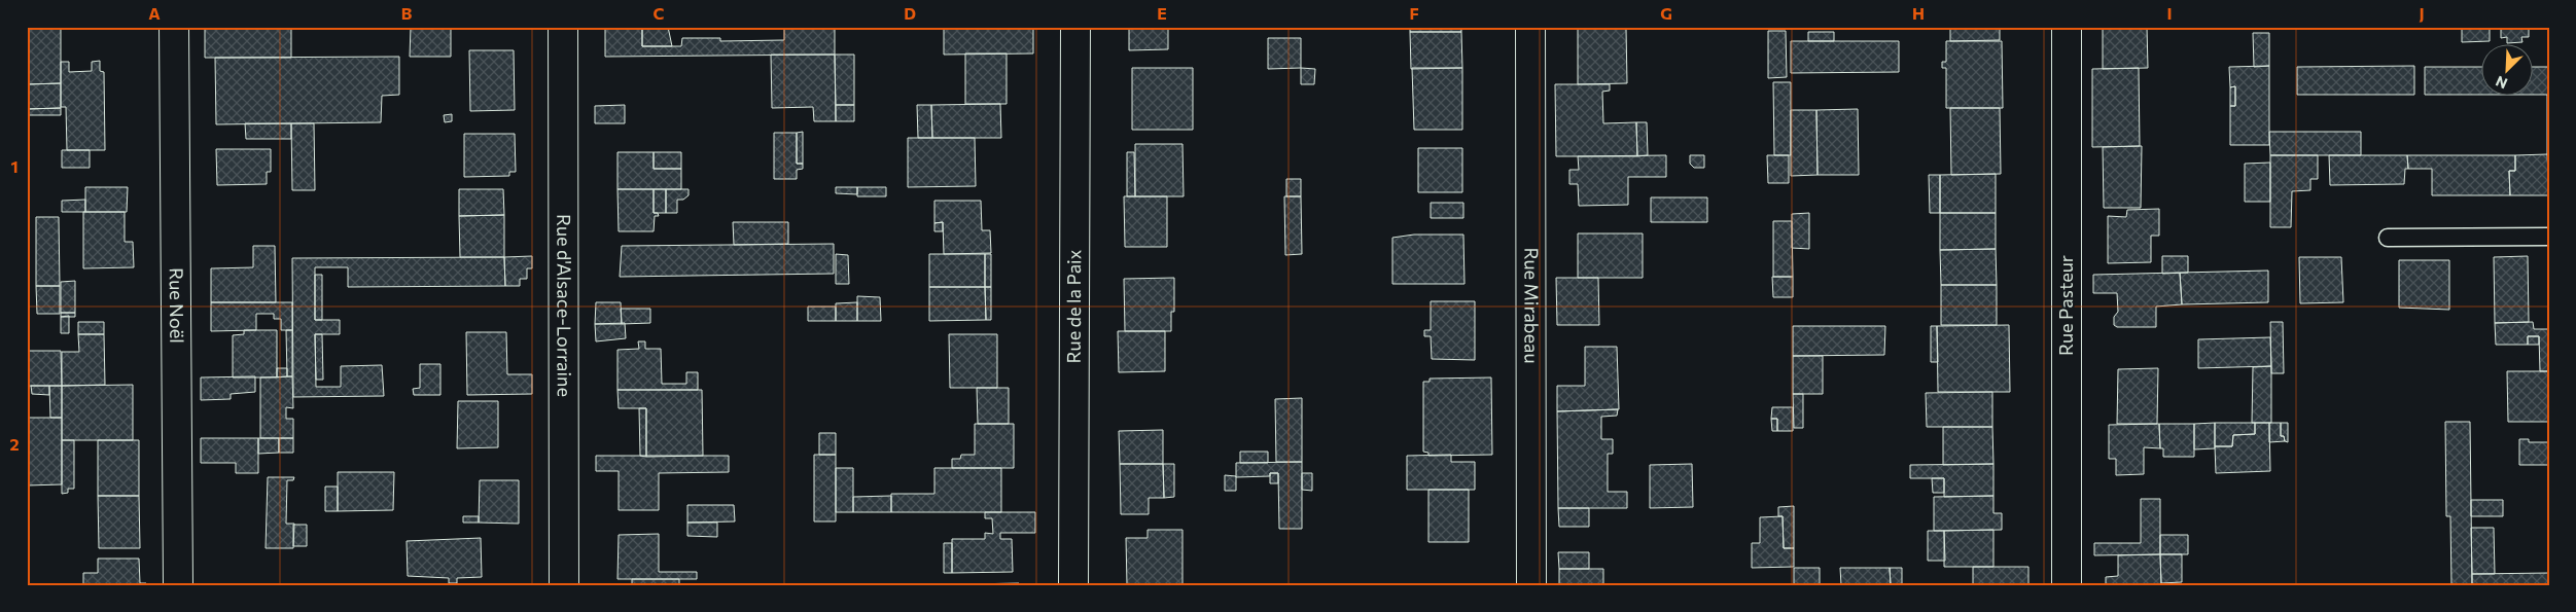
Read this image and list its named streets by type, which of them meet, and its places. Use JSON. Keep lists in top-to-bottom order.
{
  "streets": {
    "street": [
      "Rue Noël",
      "Rue de la Paix",
      "Rue Pasteur",
      "Rue d'Alsace-Lorraine",
      "Rue Mirabeau"
    ]
  },
  "north": "bottom left",
  "grid": {
    "columns": [
      "A",
      "B",
      "C",
      "D",
      "E",
      "F",
      "G",
      "H",
      "I",
      "J"
    ],
    "rows": ["1", "2"]
  }
}
